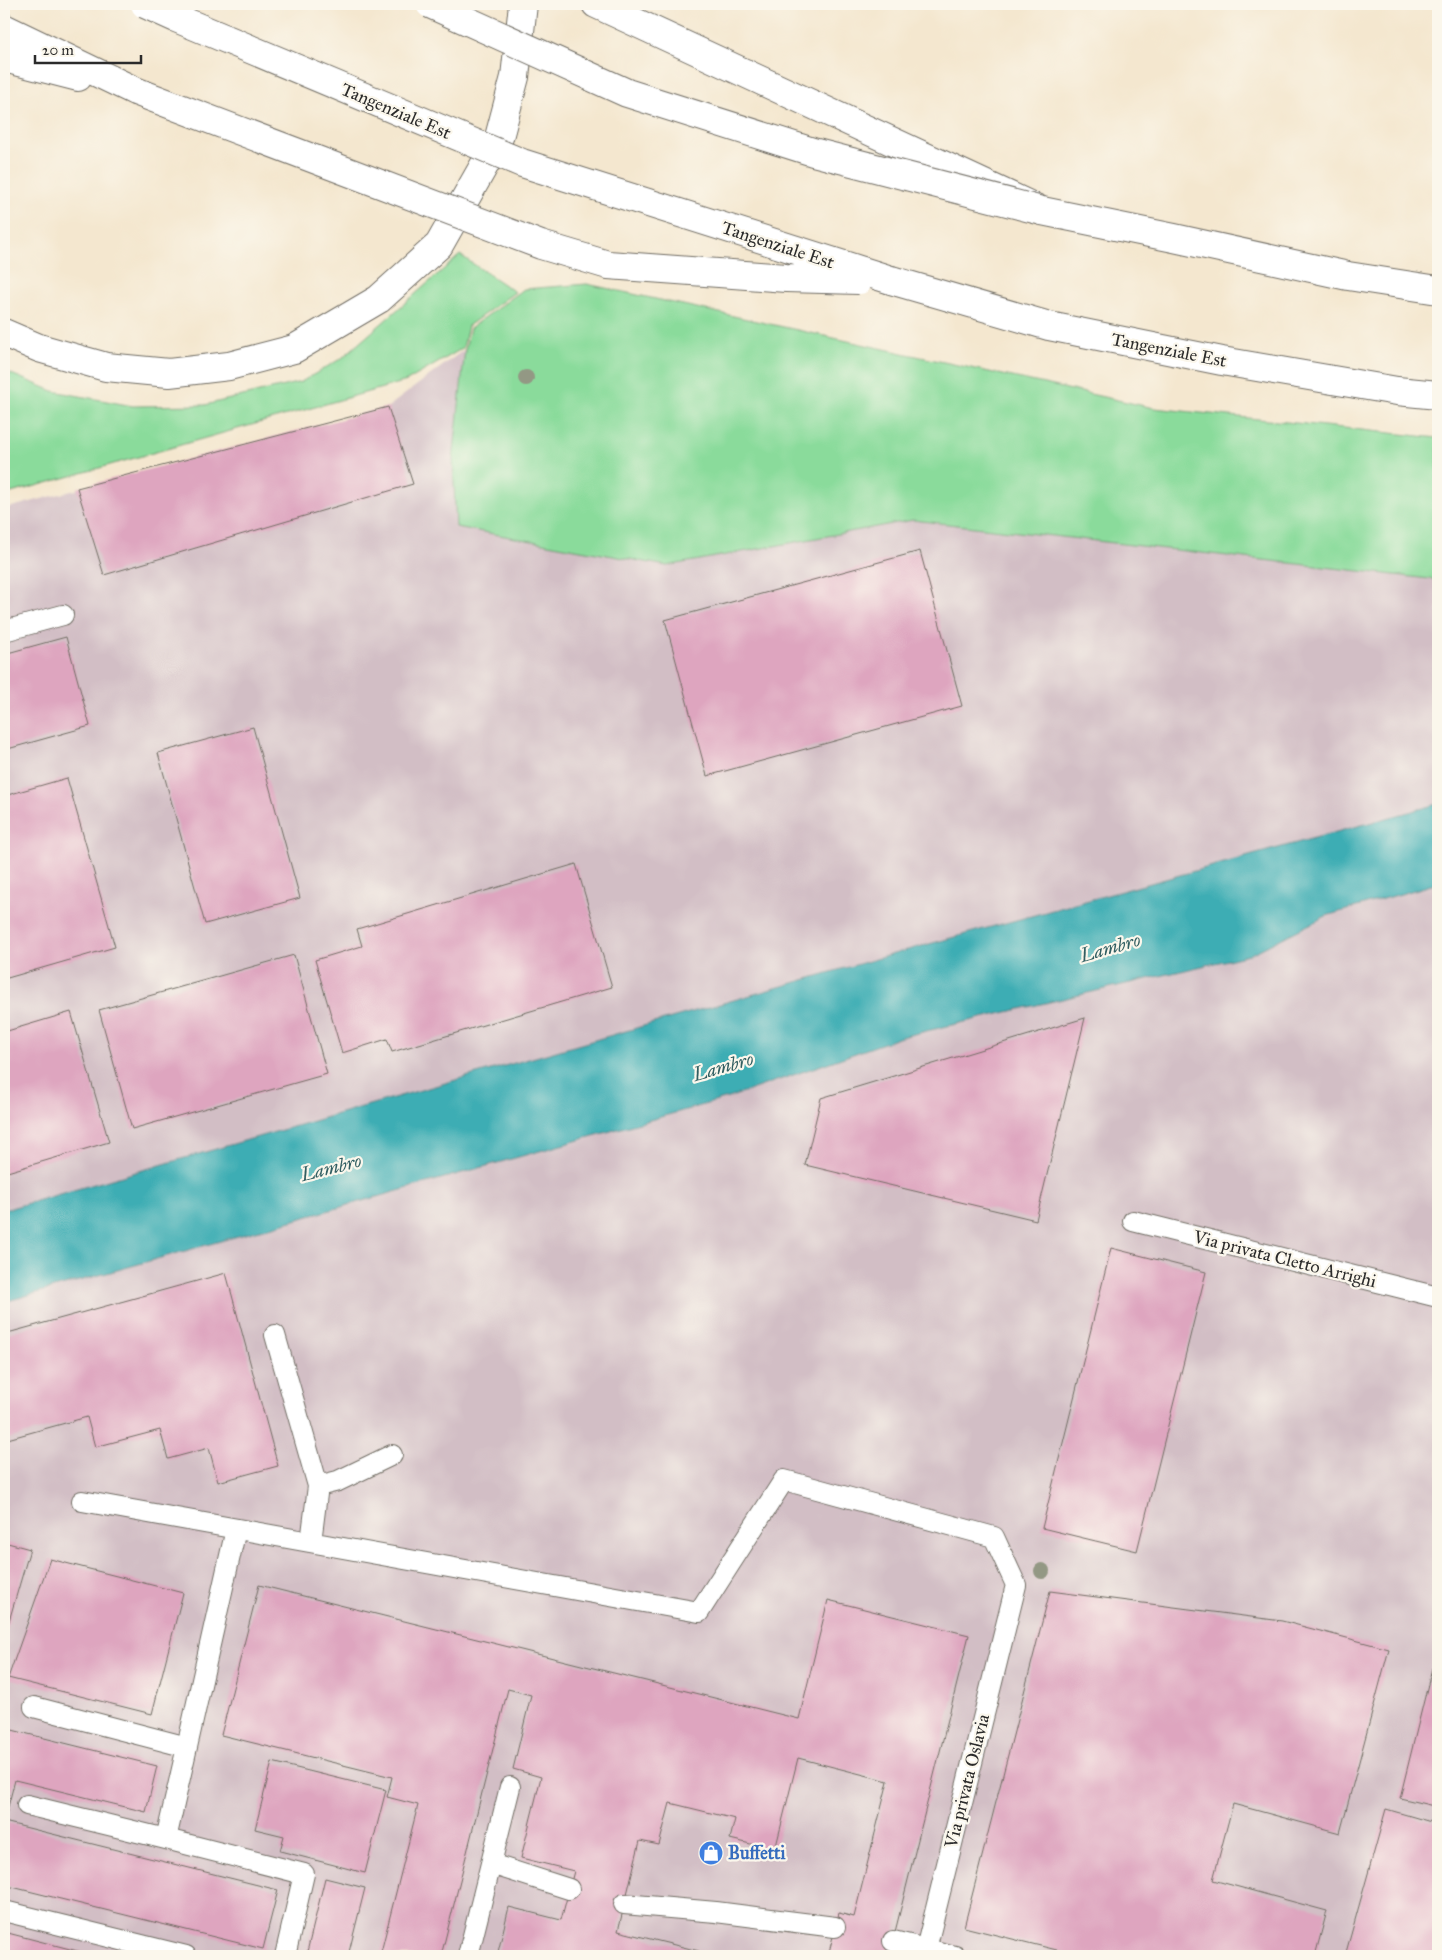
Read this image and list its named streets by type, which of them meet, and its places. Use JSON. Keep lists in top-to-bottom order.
{
  "streets": {
    "highway": ["Tangenziale Est"],
    "lane": ["Via privata Cletto Arrighi", "Via privata Oslavia"]
  },
  "water": ["Lambro"],
  "places": {
    "shop": ["Buffetti"]
  },
  "scale_bar": "20 m"
}
